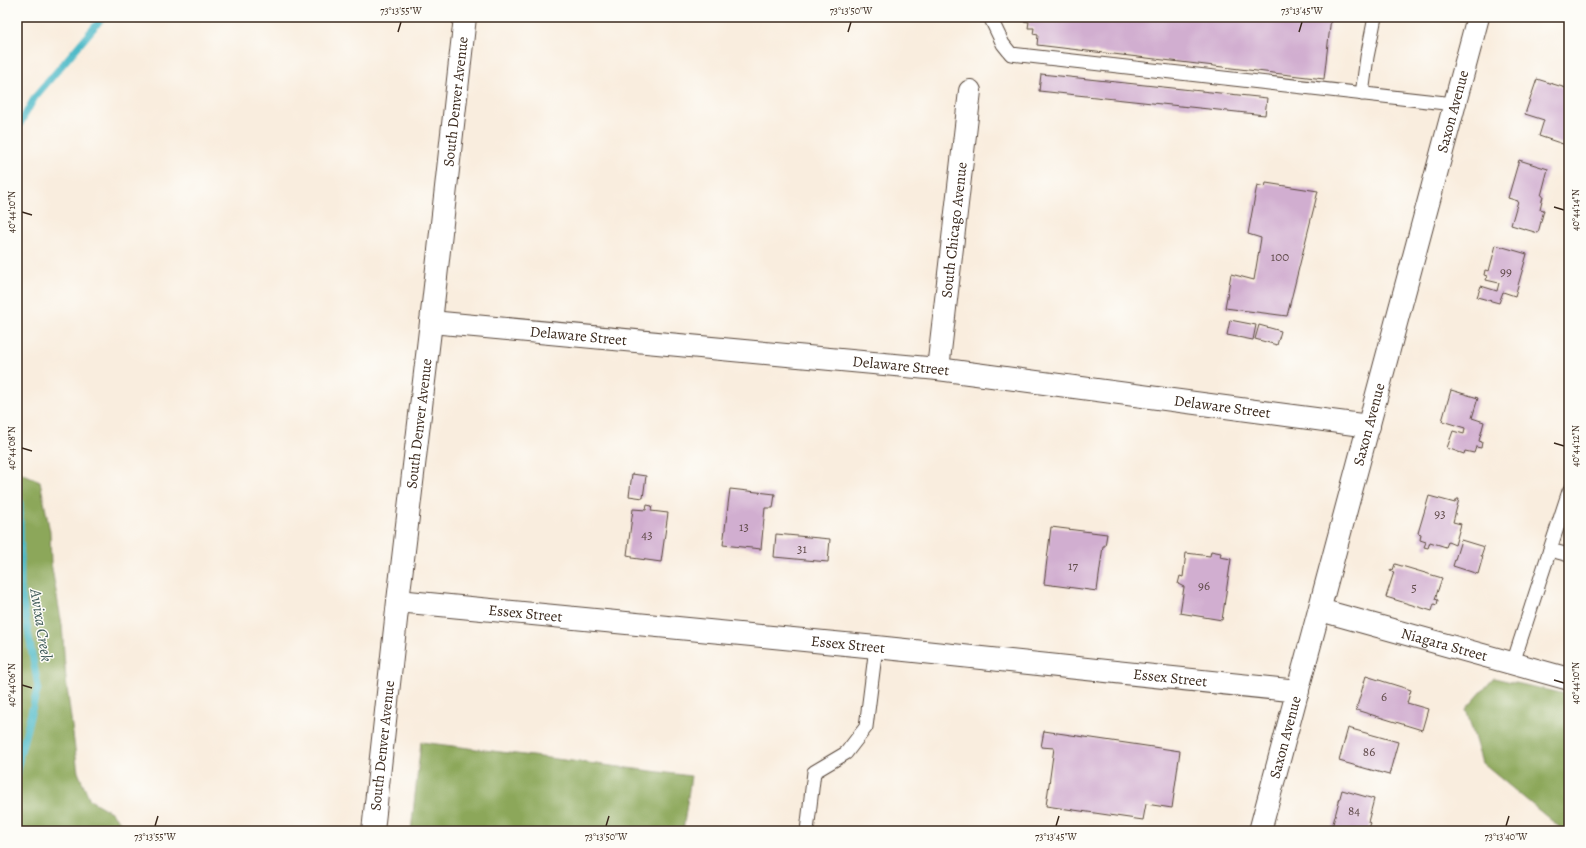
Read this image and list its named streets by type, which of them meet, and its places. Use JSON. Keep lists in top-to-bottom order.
{
  "streets": {
    "street": [
      "South Denver Avenue",
      "Saxon Avenue",
      "South Chicago Avenue",
      "Delaware Street",
      "Essex Street",
      "Niagara Street"
    ]
  },
  "crossings": [
    ["South Denver Avenue", "Delaware Street"],
    ["South Denver Avenue", "Essex Street"],
    ["Saxon Avenue", "Delaware Street"],
    ["Saxon Avenue", "Essex Street"],
    ["Saxon Avenue", "Niagara Street"],
    ["South Chicago Avenue", "Delaware Street"]
  ],
  "water": ["Awixa Creek"],
  "house_numbers": [
    "100",
    "99",
    "93",
    "13",
    "43",
    "31",
    "17",
    "96",
    "5",
    "6",
    "86",
    "84"
  ],
  "coordinates": [
    "73°13'55\"W",
    "73°13'50\"W",
    "73°13'45\"W",
    "40°44'14\"N",
    "40°44'10\"N",
    "40°44'12\"N",
    "40°44'08\"N",
    "40°44'06\"N",
    "73°13'40\"W"
  ]
}
